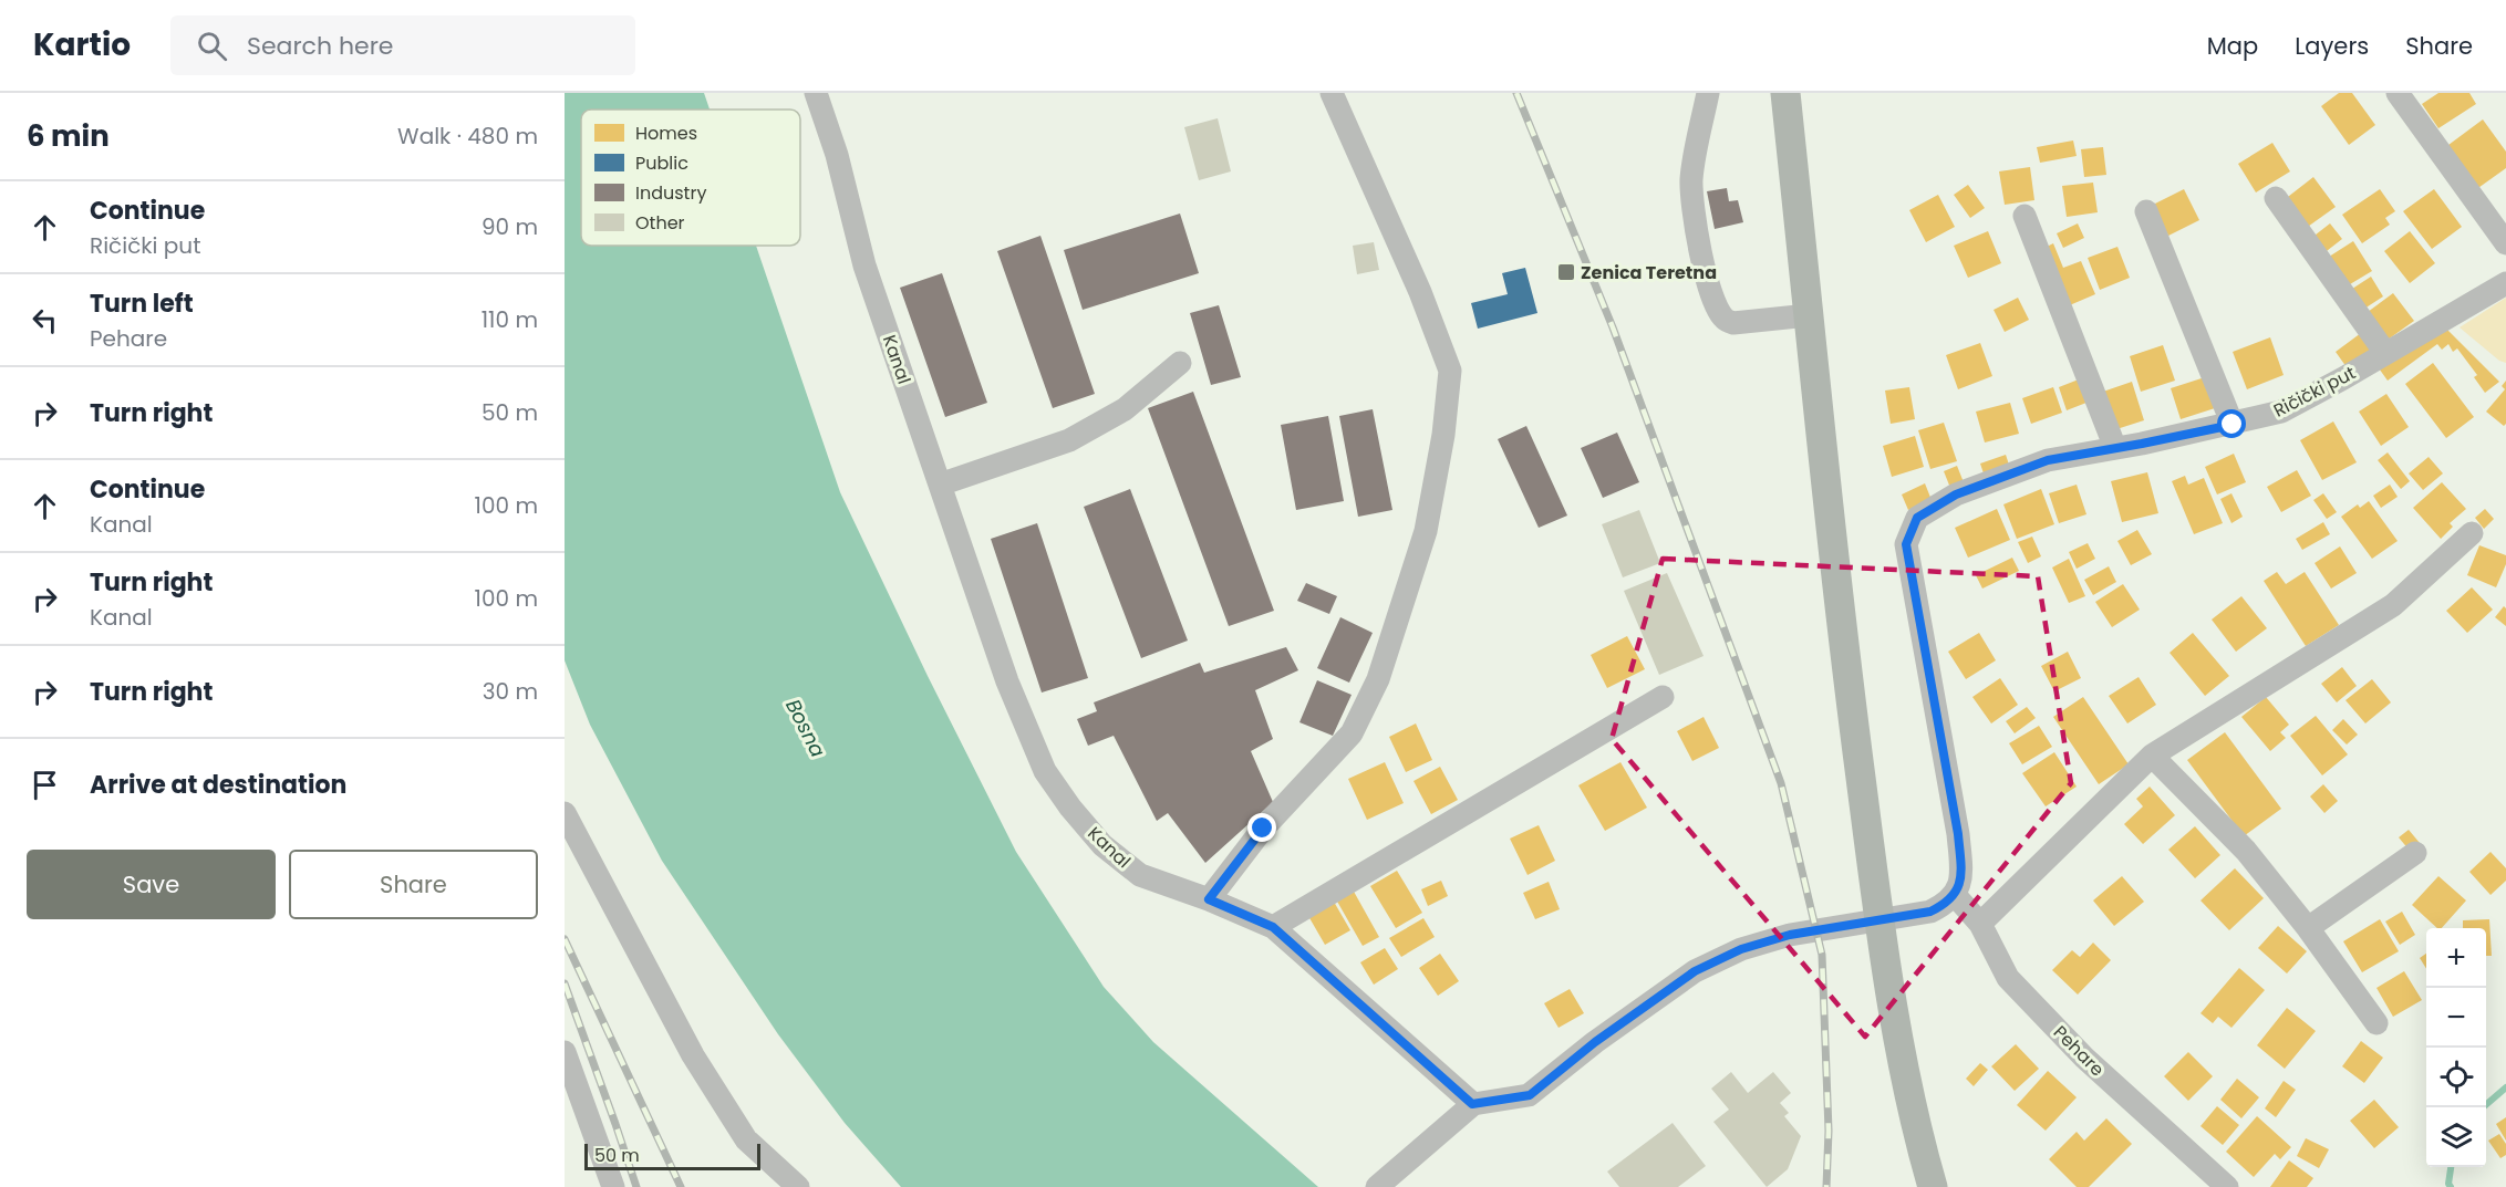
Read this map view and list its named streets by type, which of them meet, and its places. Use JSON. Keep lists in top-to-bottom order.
{
  "streets": {
    "street": ["Kanal", "Ričički put", "Pehare"]
  },
  "crossings": [
    ["Ričički put", "Pehare"]
  ],
  "water": ["Bosna"],
  "places": {
    "transit": ["Zenica Teretna"]
  },
  "legend": [
    "Homes",
    "Public",
    "Industry",
    "Other"
  ],
  "scale_bar": "50 m",
  "page": {
    "header": "Kartio",
    "search": "Search here",
    "nav": ["Map", "Layers", "Share"],
    "heading": ["6 min", "Walk · 480 m"],
    "list": [
      ["Continue", "Ričički put", "90 m"],
      ["Turn left", "Pehare", "110 m"],
      ["Turn right", "50 m"],
      ["Continue", "Kanal", "100 m"],
      ["Turn right", "Kanal", "100 m"],
      ["Turn right", "30 m"],
      "Arrive at destination"
    ],
    "buttons": ["Save", "Share"],
    "map_buttons": ["+", "−"],
    "scale": "50 m"
  }
}
